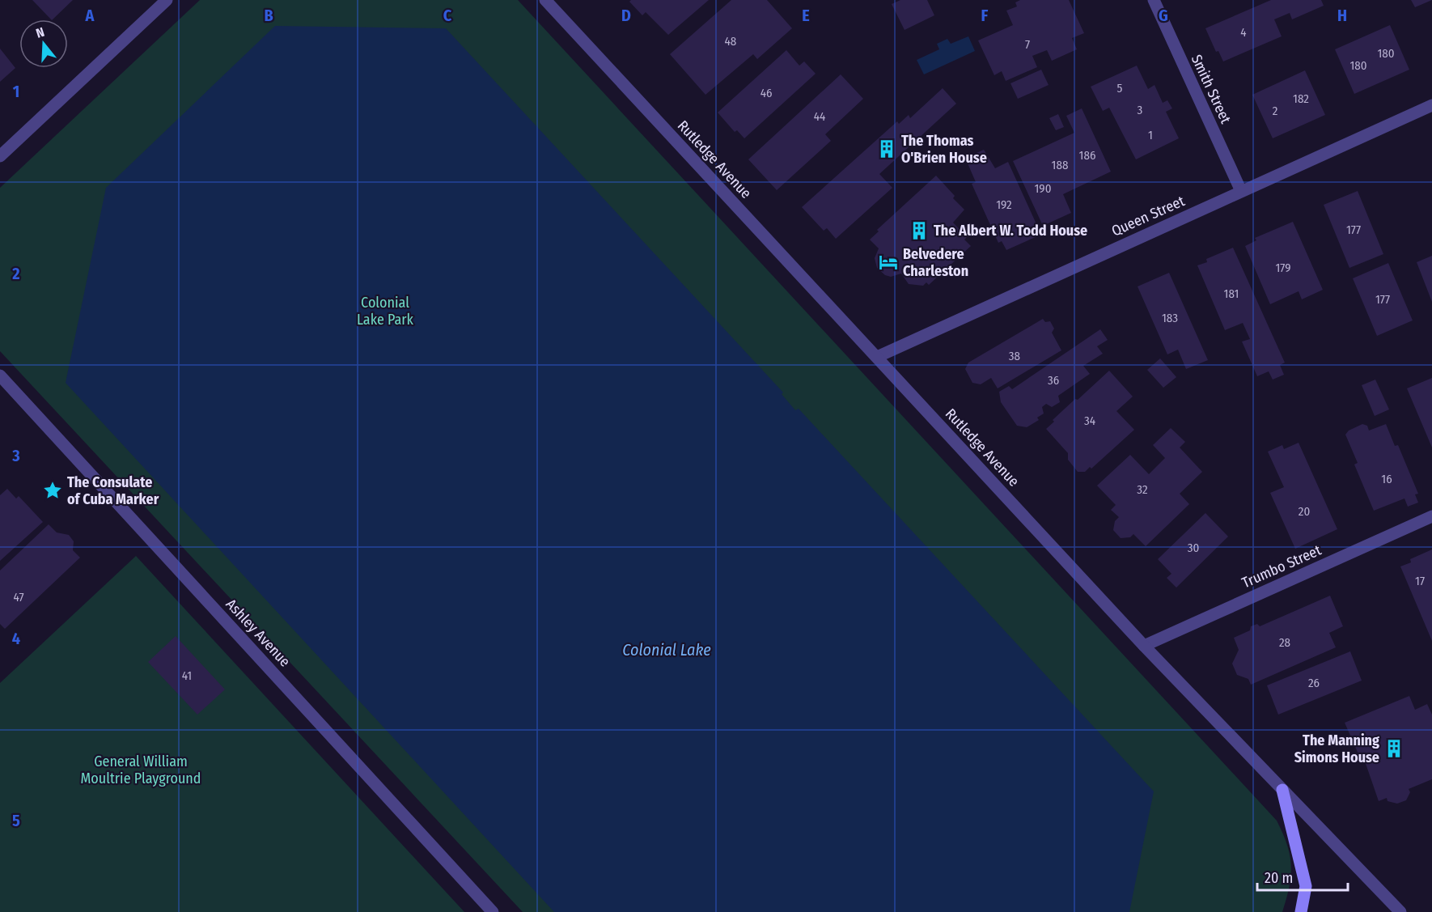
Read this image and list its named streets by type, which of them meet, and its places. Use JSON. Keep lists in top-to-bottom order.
{
  "streets": {
    "street": [
      "Smith Street",
      "Rutledge Avenue",
      "Queen Street",
      "Trumbo Street",
      "Ashley Avenue"
    ]
  },
  "crossings": [
    ["Smith Street", "Queen Street"],
    ["Rutledge Avenue", "Queen Street"],
    ["Rutledge Avenue", "Trumbo Street"]
  ],
  "water": ["Colonial Lake"],
  "parks": ["Colonial Lake Park", "General William Moultrie Playground"],
  "places": {
    "building": ["The Thomas O'Brien House", "The Albert W. Todd House", "The Manning Simons House"],
    "hotel": ["Belvedere Charleston"],
    "place": ["The Consulate of Cuba Marker"]
  },
  "house_numbers": [
    "4",
    "48",
    "7",
    "180",
    "180",
    "5",
    "46",
    "182",
    "3",
    "2",
    "44",
    "1",
    "186",
    "188",
    "190",
    "192",
    "177",
    "179",
    "181",
    "177",
    "183",
    "38",
    "36",
    "34",
    "16",
    "32",
    "20",
    "30",
    "17",
    "47",
    "28",
    "41",
    "26"
  ],
  "scale_bar": "20 m",
  "north": "top",
  "grid": {
    "columns": [
      "A",
      "B",
      "C",
      "D",
      "E",
      "F",
      "G",
      "H"
    ],
    "rows": [
      "1",
      "2",
      "3",
      "4",
      "5"
    ]
  }
}
